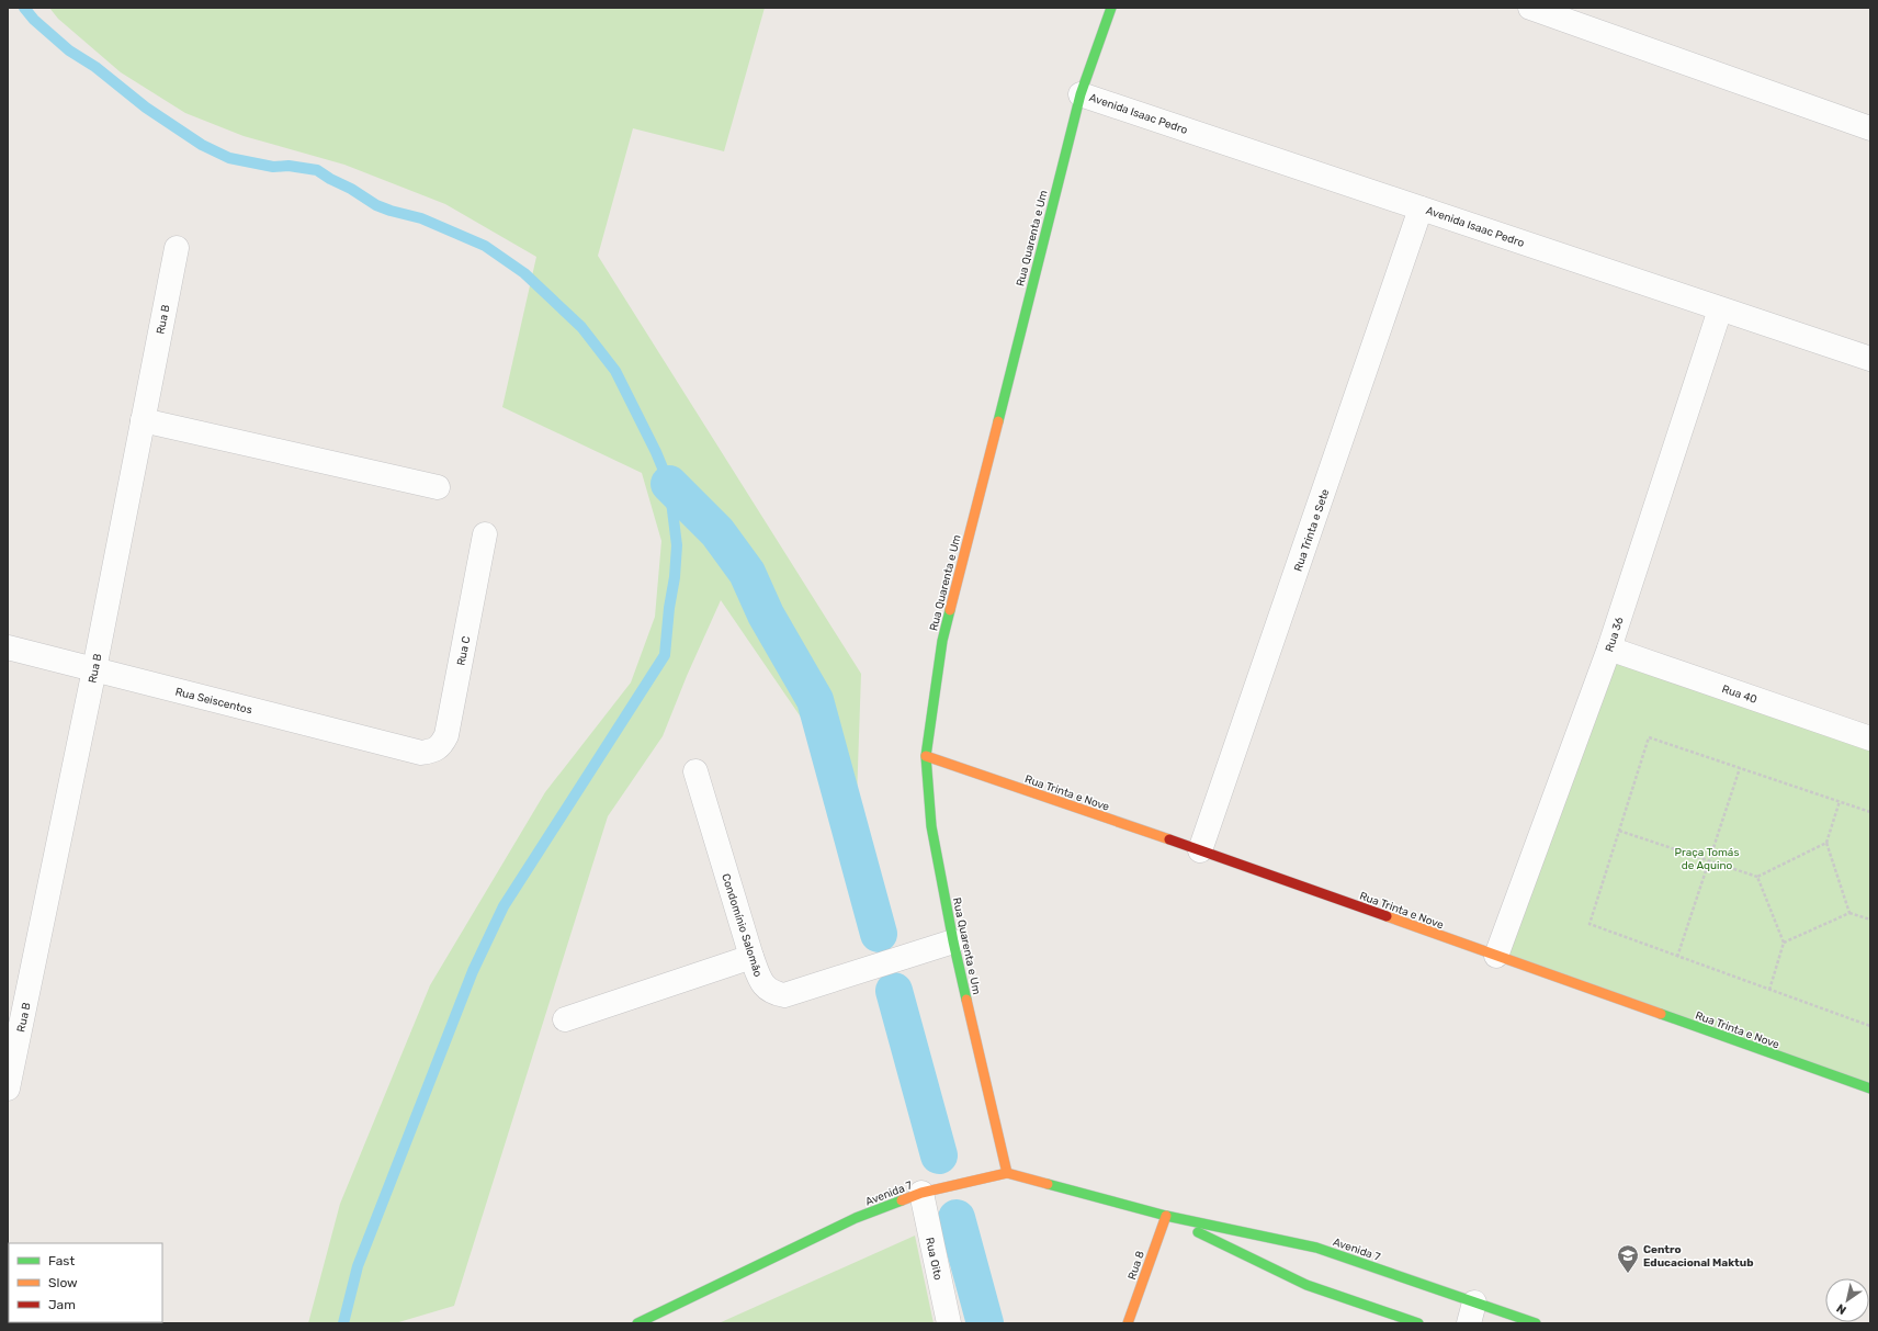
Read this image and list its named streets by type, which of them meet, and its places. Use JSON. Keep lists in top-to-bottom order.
{
  "streets": {
    "street": [
      "Avenida Isaac Pedro",
      "Rua Quarenta e Um",
      "Rua B",
      "Rua Trinta e Sete",
      "Rua 36",
      "Rua C",
      "Rua 40",
      "Rua Seiscentos",
      "Rua Trinta e Nove",
      "Condomínio Salomão",
      "Avenida 7",
      "Rua Oito",
      "Rua 8"
    ]
  },
  "crossings": [
    ["Avenida Isaac Pedro", "Rua Quarenta e Um"],
    ["Avenida Isaac Pedro", "Rua Trinta e Sete"],
    ["Avenida Isaac Pedro", "Rua 36"],
    ["Rua Quarenta e Um", "Rua Trinta e Nove"],
    ["Rua Quarenta e Um", "Condomínio Salomão"],
    ["Rua Quarenta e Um", "Avenida 7"],
    ["Rua B", "Rua Seiscentos"],
    ["Rua Trinta e Sete", "Rua Trinta e Nove"],
    ["Rua 36", "Rua 40"],
    ["Rua 36", "Rua Trinta e Nove"],
    ["Rua C", "Rua Seiscentos"],
    ["Avenida 7", "Rua Oito"],
    ["Avenida 7", "Rua 8"]
  ],
  "parks": ["Praça Tomás de Aquino"],
  "places": {
    "school or university": ["Centro Educacional Maktub"]
  },
  "legend": ["Fast", "Slow", "Jam"],
  "north": "bottom left"
}
